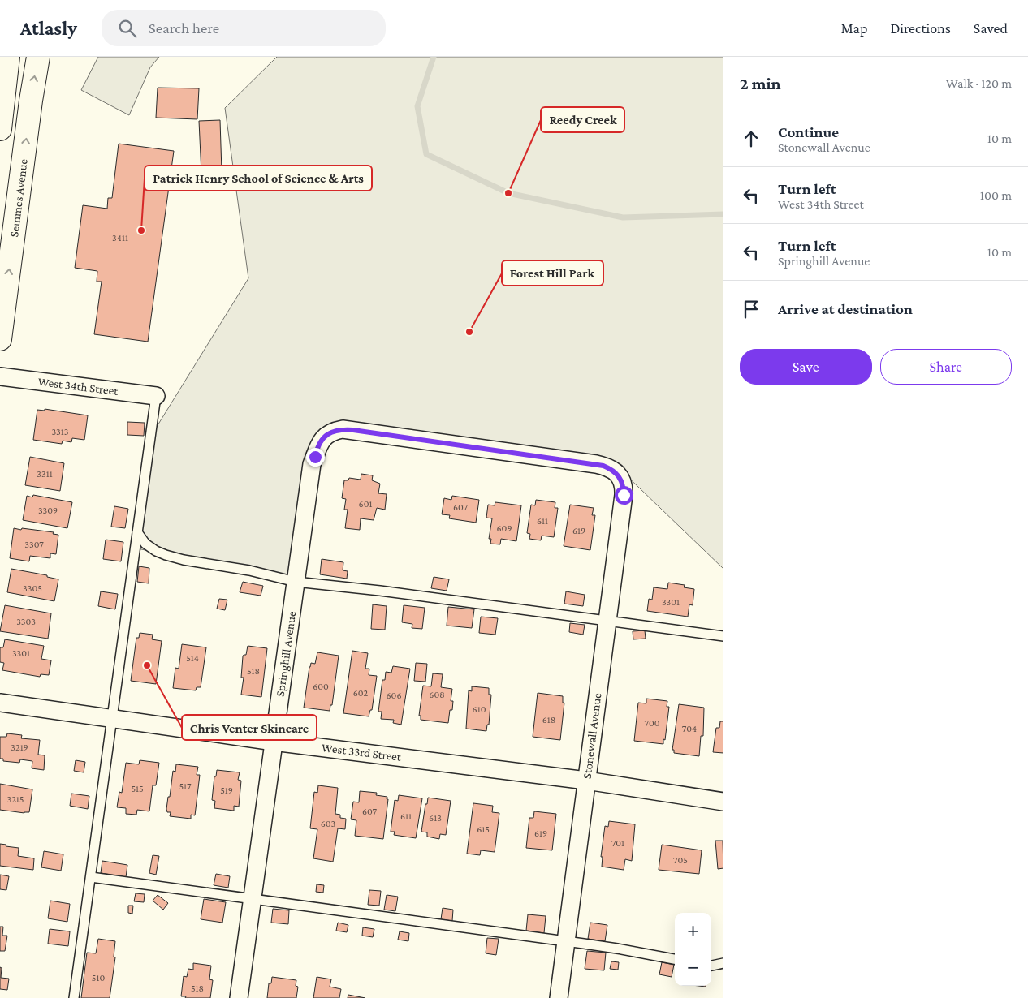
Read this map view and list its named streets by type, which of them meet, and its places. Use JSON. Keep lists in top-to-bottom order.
{
  "streets": {
    "main road": ["Semmes Avenue"],
    "street": [
      "West 34th Street",
      "Springhill Avenue",
      "Stonewall Avenue",
      "West 33rd Street"
    ]
  },
  "crossings": [
    ["Springhill Avenue", "Stonewall Avenue"],
    ["Springhill Avenue", "West 33rd Street"],
    ["Stonewall Avenue", "West 33rd Street"]
  ],
  "one_way": ["Semmes Avenue"],
  "places": [
    "Reedy Creek",
    "Patrick Henry School of Science & Arts",
    "Forest Hill Park",
    "Chris Venter Skincare"
  ],
  "house_numbers": [
    "3411",
    "3313",
    "3311",
    "601",
    "607",
    "3309",
    "611",
    "609",
    "619",
    "3307",
    "3305",
    "3301",
    "3303",
    "3301",
    "514",
    "518",
    "600",
    "602",
    "608",
    "606",
    "610",
    "618",
    "700",
    "704",
    "3219",
    "517",
    "515",
    "519",
    "3215",
    "607",
    "611",
    "613",
    "603",
    "615",
    "619",
    "701",
    "705",
    "510",
    "518"
  ],
  "page": {
    "header": "Atlasly",
    "search": "Search here",
    "nav": ["Map", "Directions", "Saved"],
    "heading": ["2 min", "Walk · 120 m"],
    "list": [
      ["Continue", "Stonewall Avenue", "10 m"],
      ["Turn left", "West 34th Street", "100 m"],
      ["Turn left", "Springhill Avenue", "10 m"],
      "Arrive at destination"
    ],
    "buttons": ["Save", "Share"],
    "map_buttons": ["+", "−"]
  }
}
